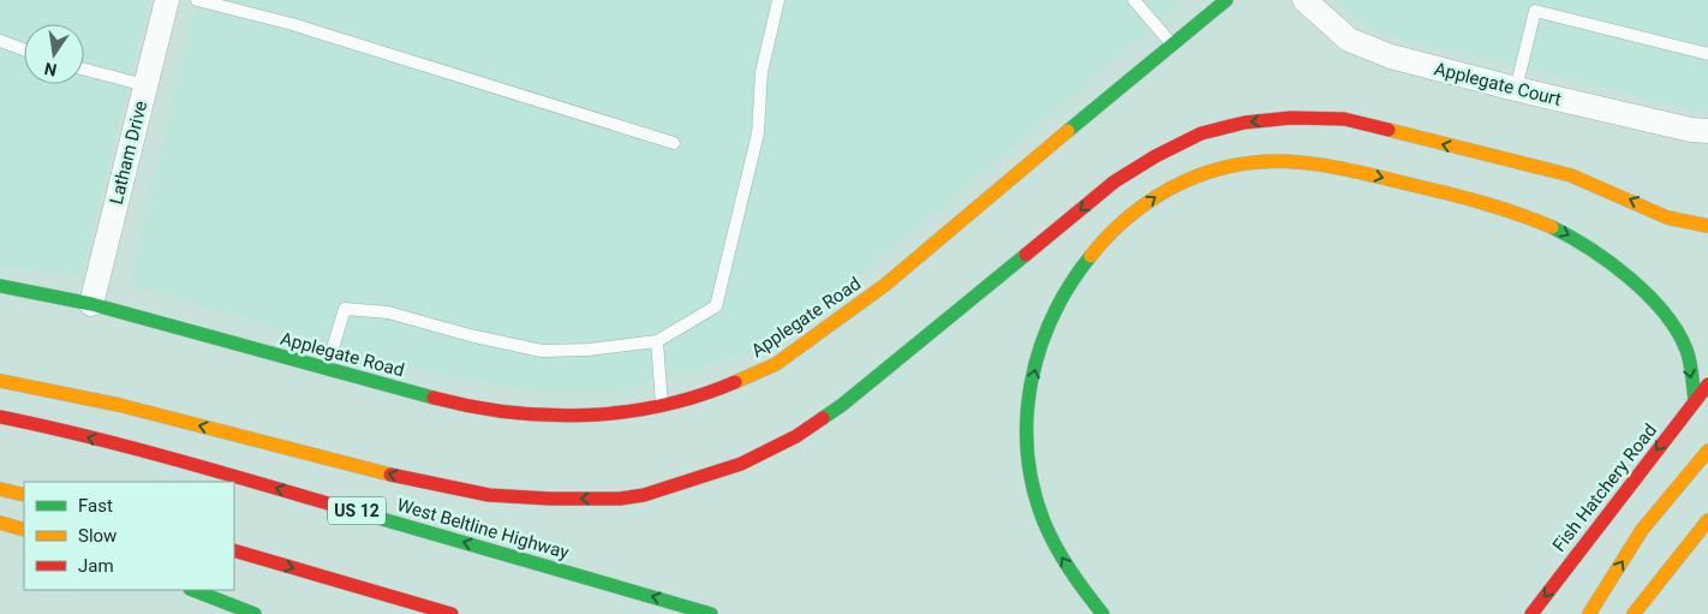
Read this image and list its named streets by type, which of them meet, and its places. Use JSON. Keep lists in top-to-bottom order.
{
  "streets": {
    "main road": [
      "Applegate Road",
      "Fish Hatchery Road",
      "US 12",
      "West Beltline Highway"
    ],
    "street": ["Applegate Court", "Latham Drive"]
  },
  "crossings": [
    ["Latham Drive", "Applegate Road"]
  ],
  "legend": ["Fast", "Slow", "Jam"],
  "north": "bottom"
}
